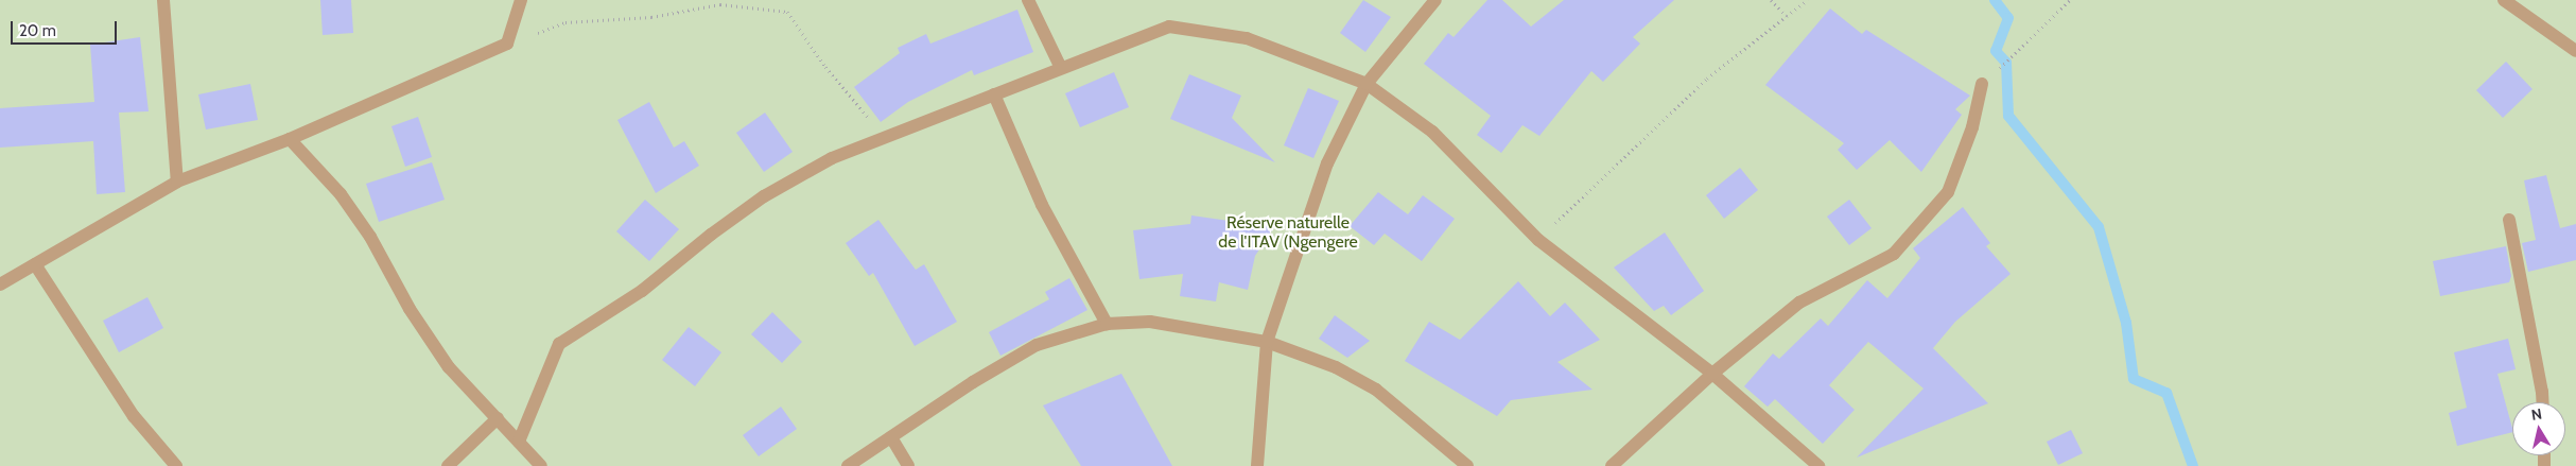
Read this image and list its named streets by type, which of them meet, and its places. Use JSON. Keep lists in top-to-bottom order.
{
  "parks": ["Réserve naturelle de l'ITAV (Ngengere"],
  "scale_bar": "20 m",
  "north": "top"
}
